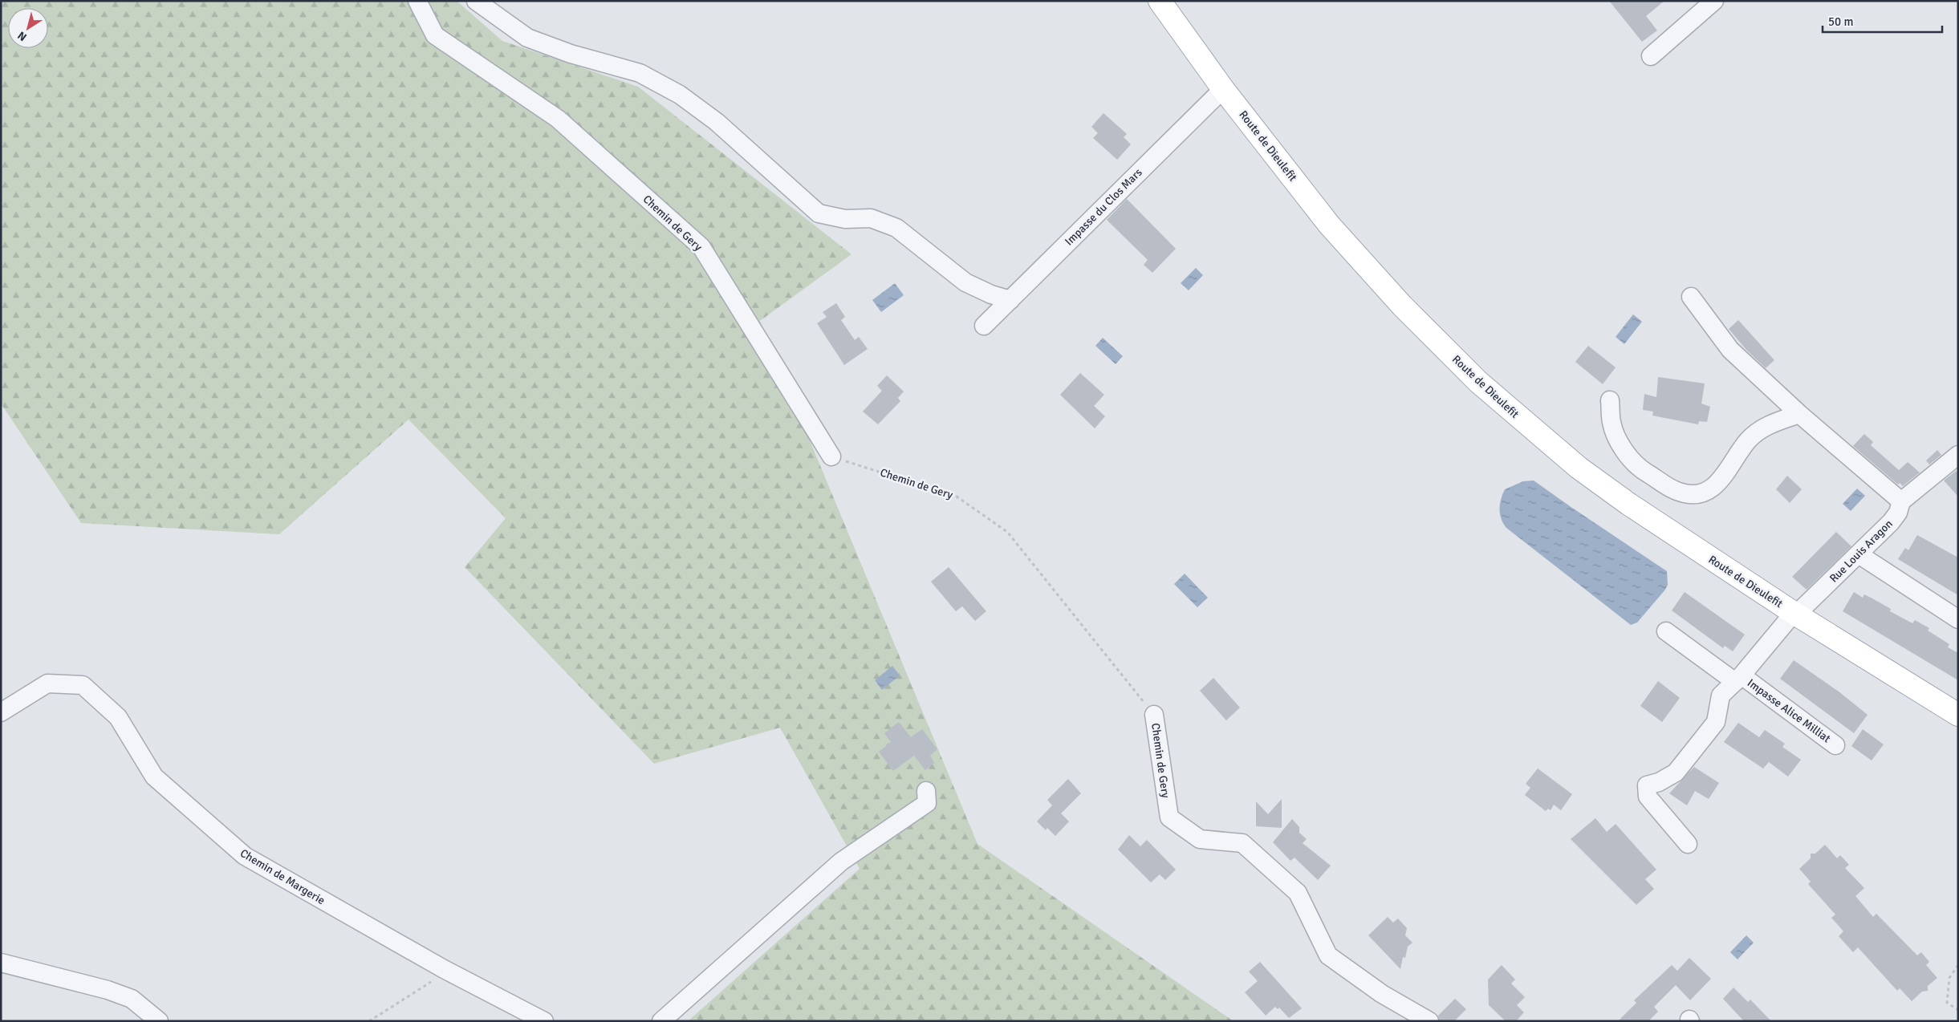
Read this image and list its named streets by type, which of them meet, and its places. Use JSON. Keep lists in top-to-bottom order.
{
  "streets": {
    "main road": ["Route de Dieulefit"],
    "street": [
      "Impasse du Clos Mars",
      "Chemin de Gery",
      "Rue Louis Aragon",
      "Impasse Alice Milliat",
      "Chemin de Margerie"
    ]
  },
  "crossings": [
    ["Route de Dieulefit", "Impasse du Clos Mars"],
    ["Route de Dieulefit", "Rue Louis Aragon"],
    ["Route de Dieulefit", "Impasse Alice Milliat"],
    ["Rue Louis Aragon", "Impasse Alice Milliat"]
  ],
  "scale_bar": "50 m",
  "north": "bottom left"
}
